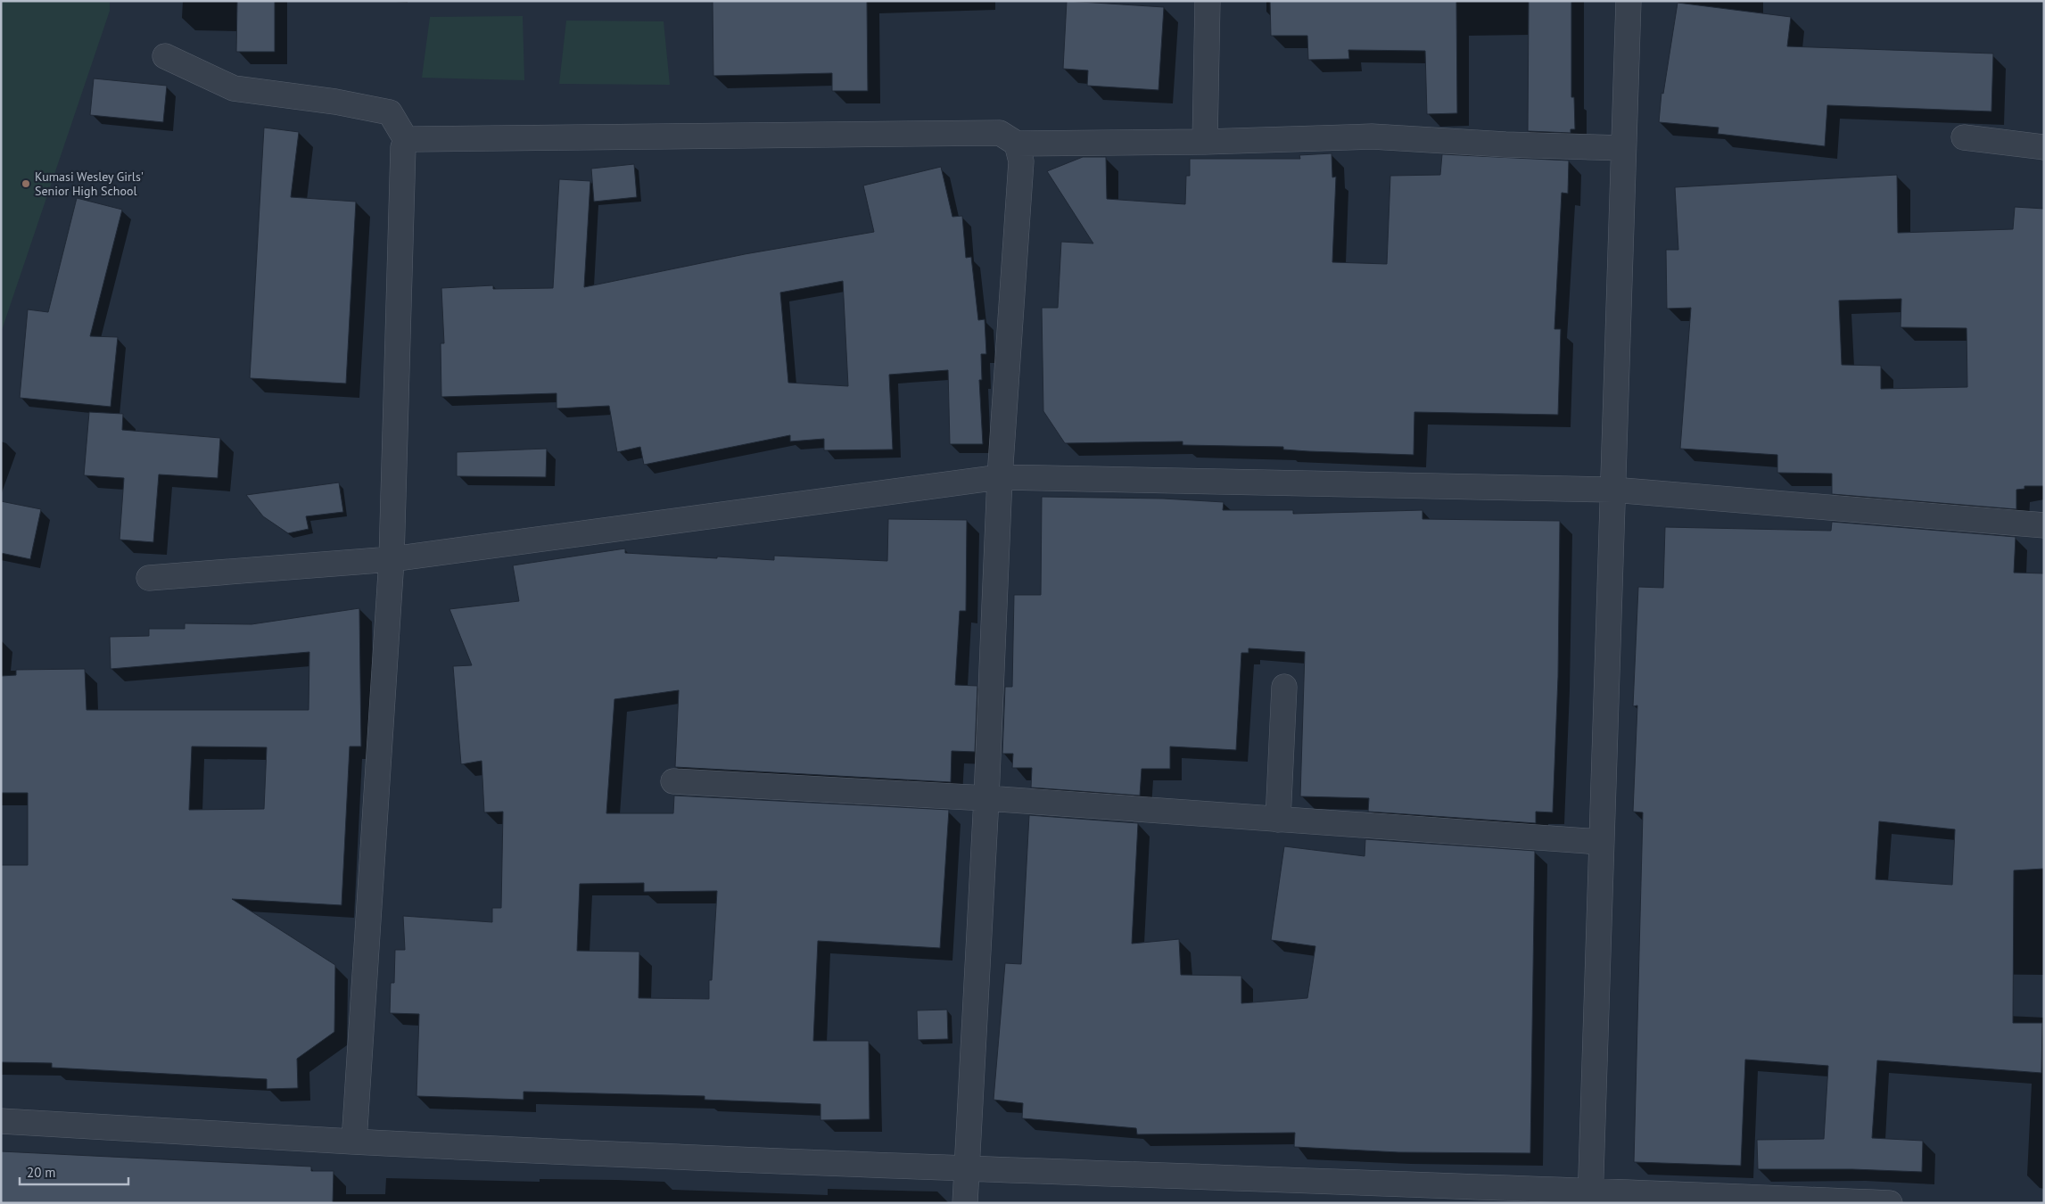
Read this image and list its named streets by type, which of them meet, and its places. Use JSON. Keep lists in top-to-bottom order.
{
  "places": ["Kumasi Wesley Girls' Senior High School"],
  "scale_bar": "20 m"
}
